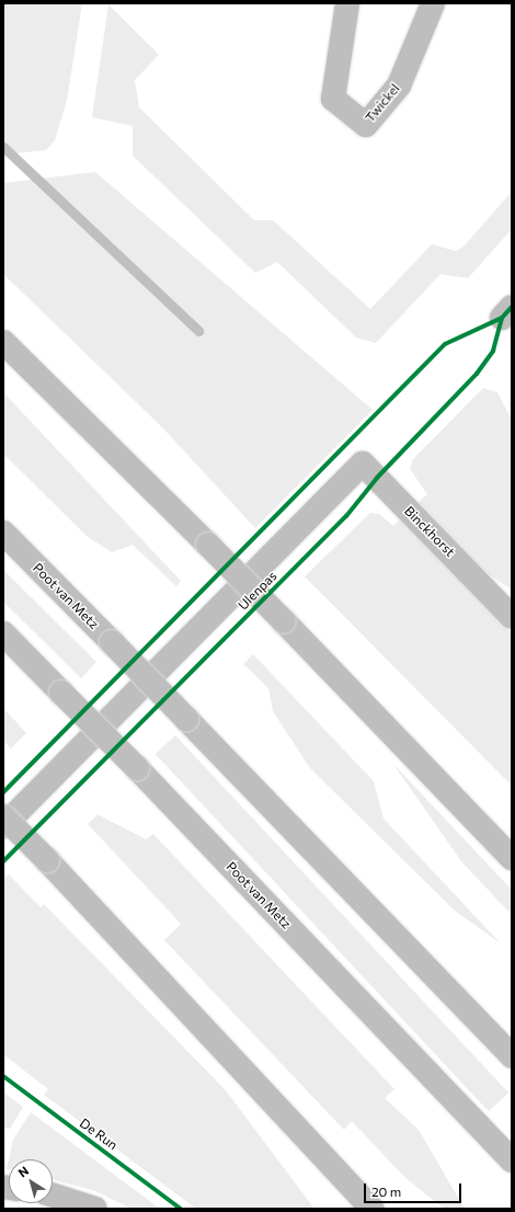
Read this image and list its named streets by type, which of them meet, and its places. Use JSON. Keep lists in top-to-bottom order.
{
  "streets": {
    "main road": [
      "Twickel",
      "Binckhorst",
      "Ulenpas",
      "Poot van Metz"
    ],
    "cycle path": ["De Run"]
  },
  "crossings": [
    ["Binckhorst", "Ulenpas"]
  ],
  "scale_bar": "20 m",
  "north": "top left"
}
